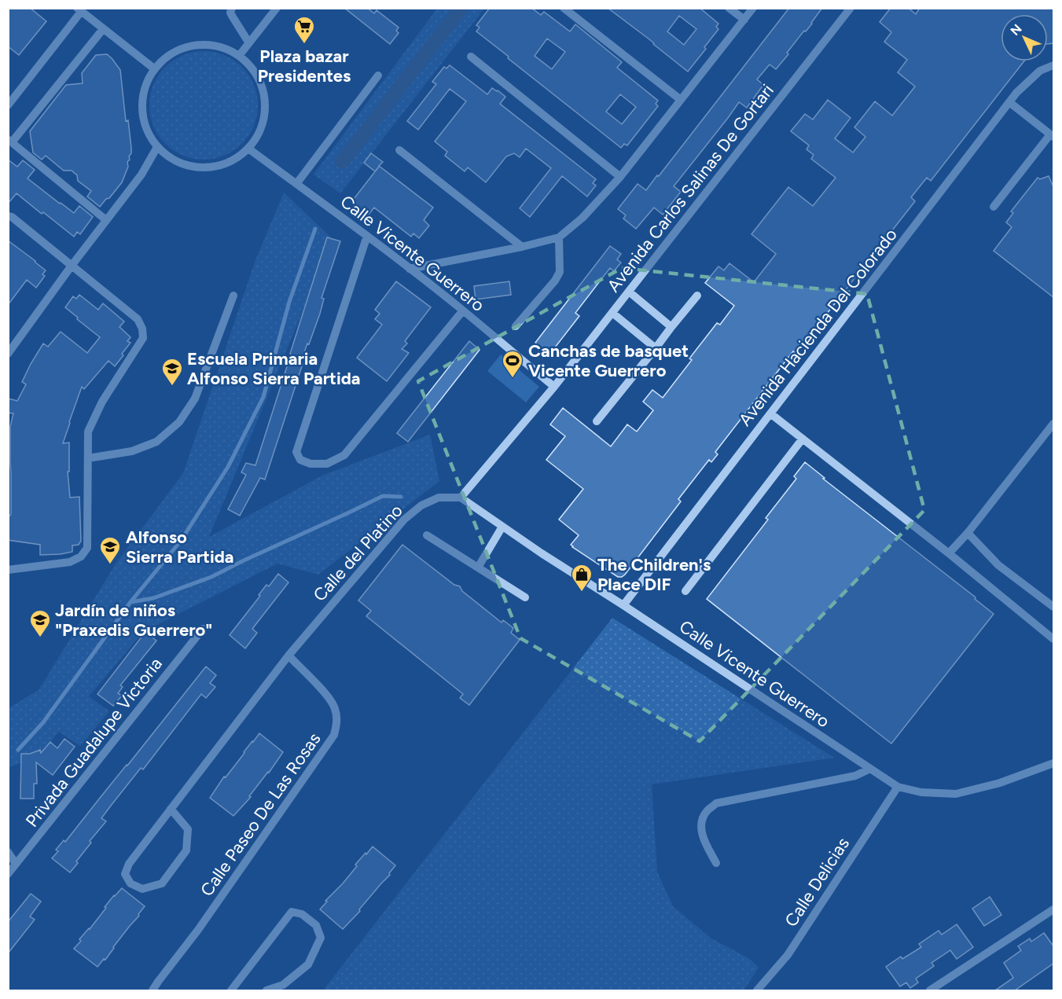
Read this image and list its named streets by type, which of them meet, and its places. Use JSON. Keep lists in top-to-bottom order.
{
  "streets": {
    "street": [
      "Avenida Carlos Salinas De Gortari",
      "Calle Vicente Guerrero",
      "Avenida Hacienda Del Colorado",
      "Calle del Platino",
      "Privada Guadalupe Victoria",
      "Calle Paseo De Las Rosas",
      "Calle Delicias"
    ]
  },
  "crossings": [
    ["Avenida Carlos Salinas De Gortari", "Calle Vicente Guerrero"],
    ["Calle Vicente Guerrero", "Avenida Hacienda Del Colorado"],
    ["Calle Vicente Guerrero", "Calle del Platino"],
    ["Calle Vicente Guerrero", "Calle Delicias"],
    ["Calle del Platino", "Calle Paseo De Las Rosas"]
  ],
  "places": {
    "supermarket": ["Plaza bazar Presidentes"],
    "sports": ["Canchas de basquet Vicente Guerrero"],
    "school or university": ["Escuela Primaria Alfonso Sierra Partida", "Alfonso Sierra Partida", "Jardín de niños \"Praxedis Guerrero\""],
    "shop": ["The Children's Place DIF"]
  },
  "north": "top left"
}
